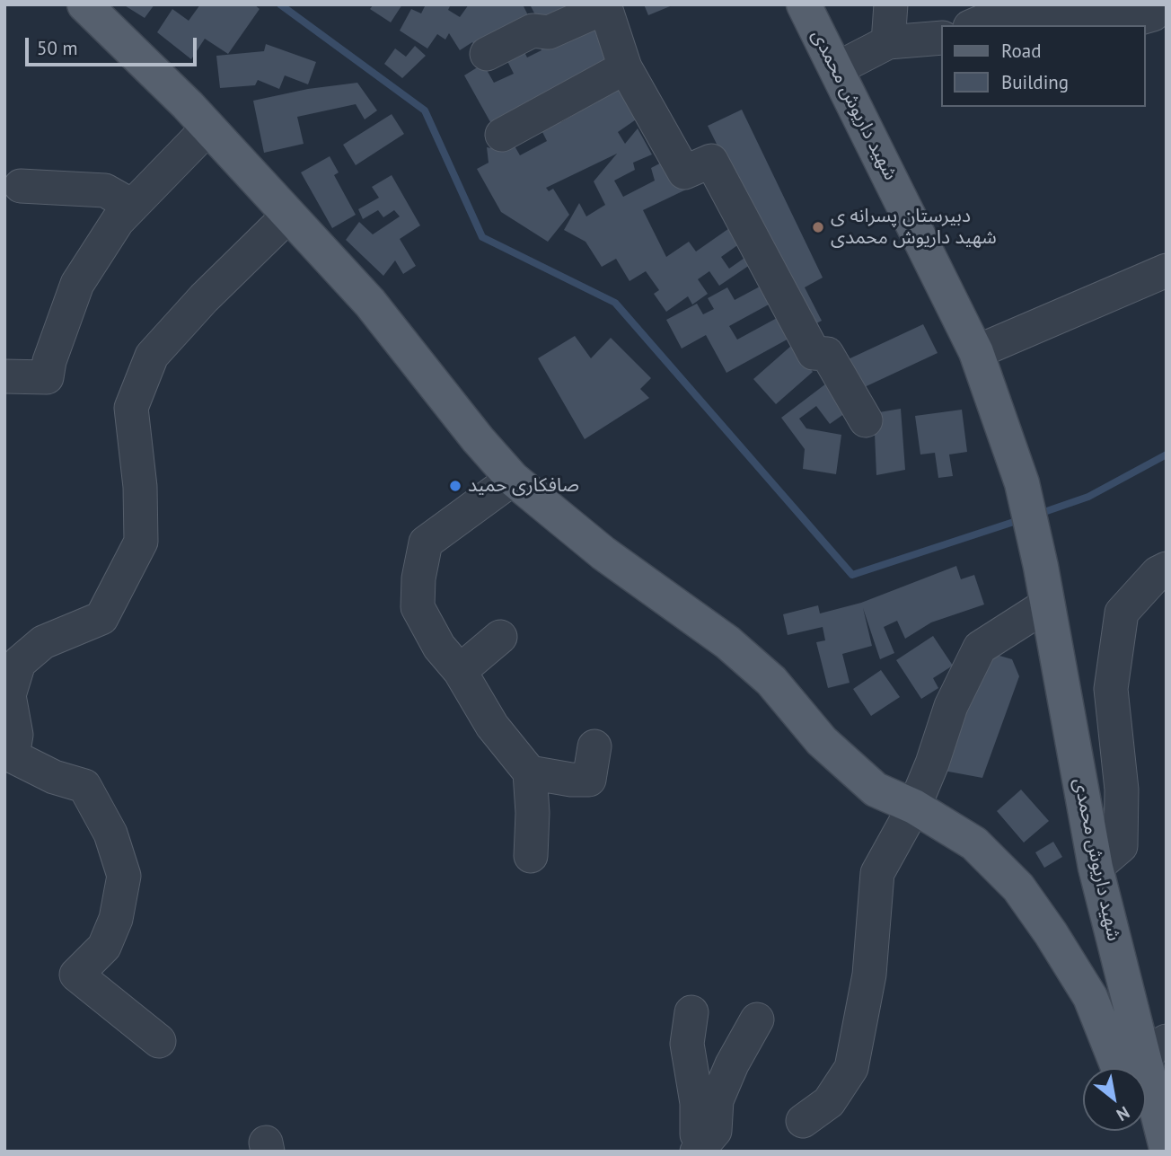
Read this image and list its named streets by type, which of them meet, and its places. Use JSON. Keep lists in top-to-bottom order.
{
  "streets": {
    "main road": ["شهید داریوش محمدی"]
  },
  "places": ["دبیرستان پسرانه ی شهید داریوش محمدی", "صافکاری حمید"],
  "legend": ["Road", "Building"],
  "scale_bar": "50 m",
  "north": "bottom right"
}
